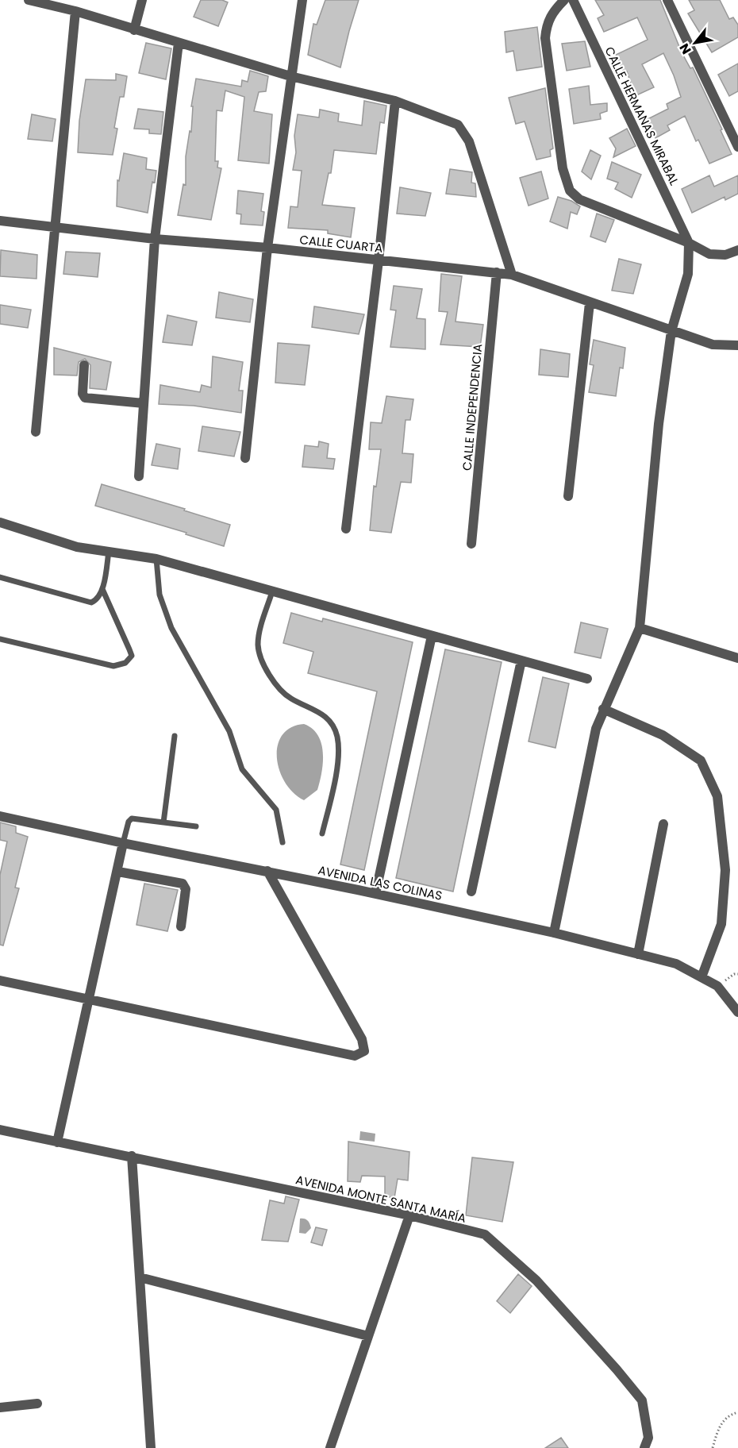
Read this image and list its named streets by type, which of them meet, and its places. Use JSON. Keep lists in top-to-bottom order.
{
  "streets": {
    "street": [
      "CALLE HERMANAS MIRABAL",
      "CALLE CUARTA",
      "CALLE INDEPENDENCIA",
      "AVENIDA LAS COLINAS",
      "AVENIDA MONTE SANTA MARÍA"
    ]
  },
  "crossings": [
    ["CALLE CUARTA", "CALLE INDEPENDENCIA"]
  ],
  "north": "bottom left"
}
